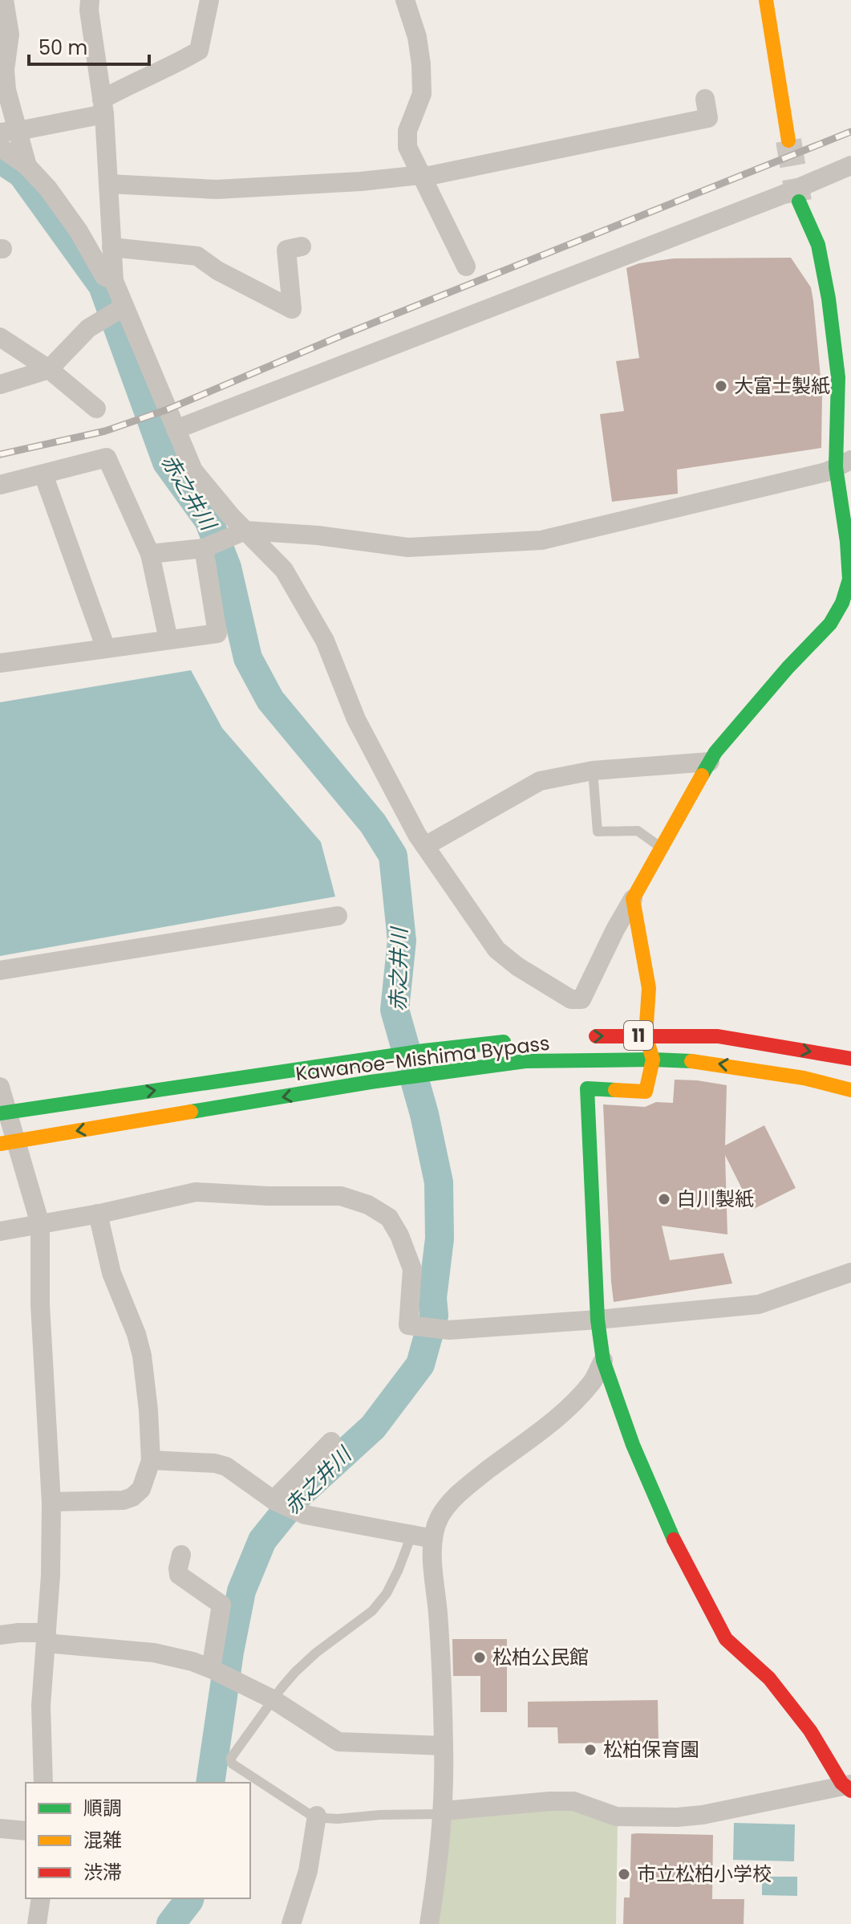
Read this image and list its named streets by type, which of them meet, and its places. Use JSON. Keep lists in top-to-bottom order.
{
  "streets": {
    "main road": ["11", "Kawanoe-Mishima Bypass"]
  },
  "water": ["赤之井川"],
  "places": [
    "大富士製紙",
    "白川製紙",
    "松柏公民館",
    "松柏保育園",
    "市立松柏小学校"
  ],
  "legend": ["順調", "混雑", "渋滞"],
  "scale_bar": "50 m"
}
